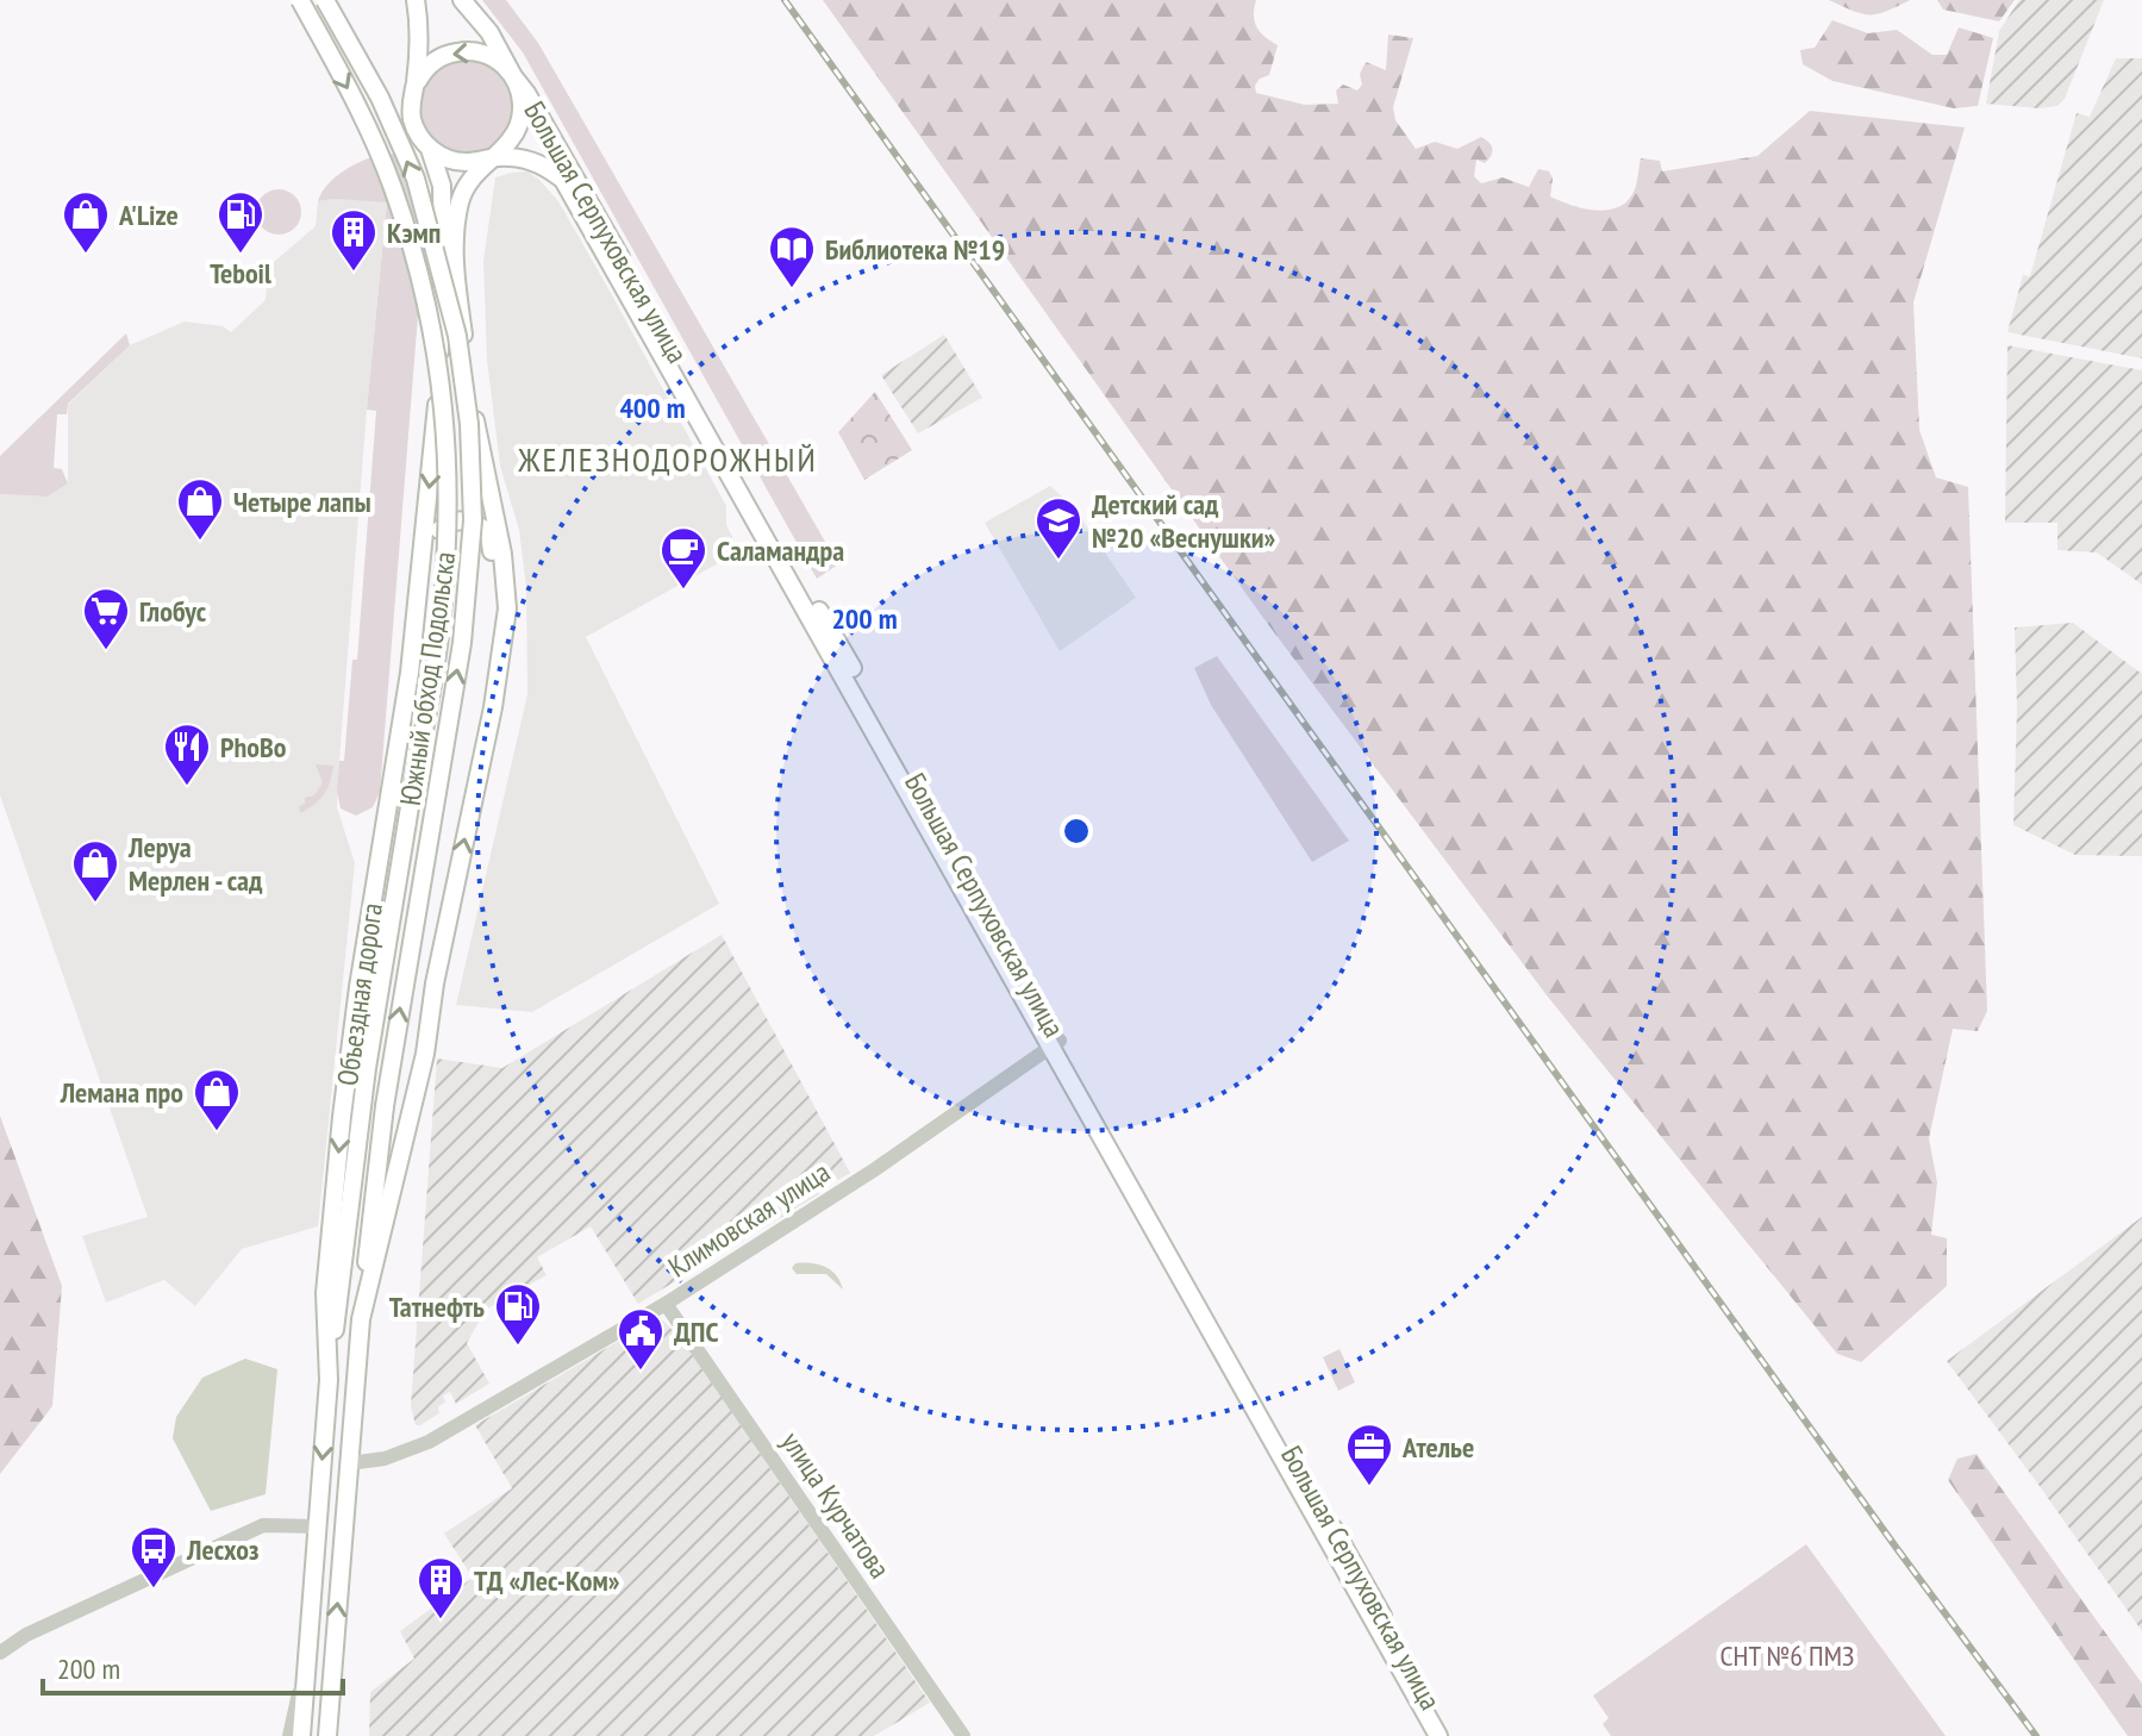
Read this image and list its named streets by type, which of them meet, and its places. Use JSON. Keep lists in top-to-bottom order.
{
  "streets": {
    "main road": ["Большая Серпуховская улица", "Южный обход Подольска", "Объездная дорога"],
    "street": ["Климовская улица", "улица Курчатова"]
  },
  "crossings": [
    ["Большая Серпуховская улица", "Объездная дорога"],
    ["Большая Серпуховская улица", "Климовская улица"],
    ["Южный обход Подольска", "Объездная дорога"],
    ["Климовская улица", "улица Курчатова"]
  ],
  "districts": ["ЖЕЛЕЗНОДОРОЖНЫЙ"],
  "parks": ["СНТ №6 ПМЗ"],
  "places": {
    "shop": [
      "A'Lize",
      "Четыре лапы",
      "Леруа Мерлен - сад",
      "Лемана про"
    ],
    "fuel station": ["Teboil", "Татнефть"],
    "building": ["Кэмп", "ТД «Лес-Ком»"],
    "library": ["Библиотека №19"],
    "school or university": ["Детский сад №20 «Веснушки»"],
    "cafe": ["Саламандра"],
    "supermarket": ["Глобус"],
    "restaurant": ["PhoBo"],
    "public building": ["ДПС"],
    "office": ["Ателье"],
    "bus stop": ["Лесхоз"]
  },
  "scale_bar": "200 m",
  "rings": ["400 m", "200 m"]
}
